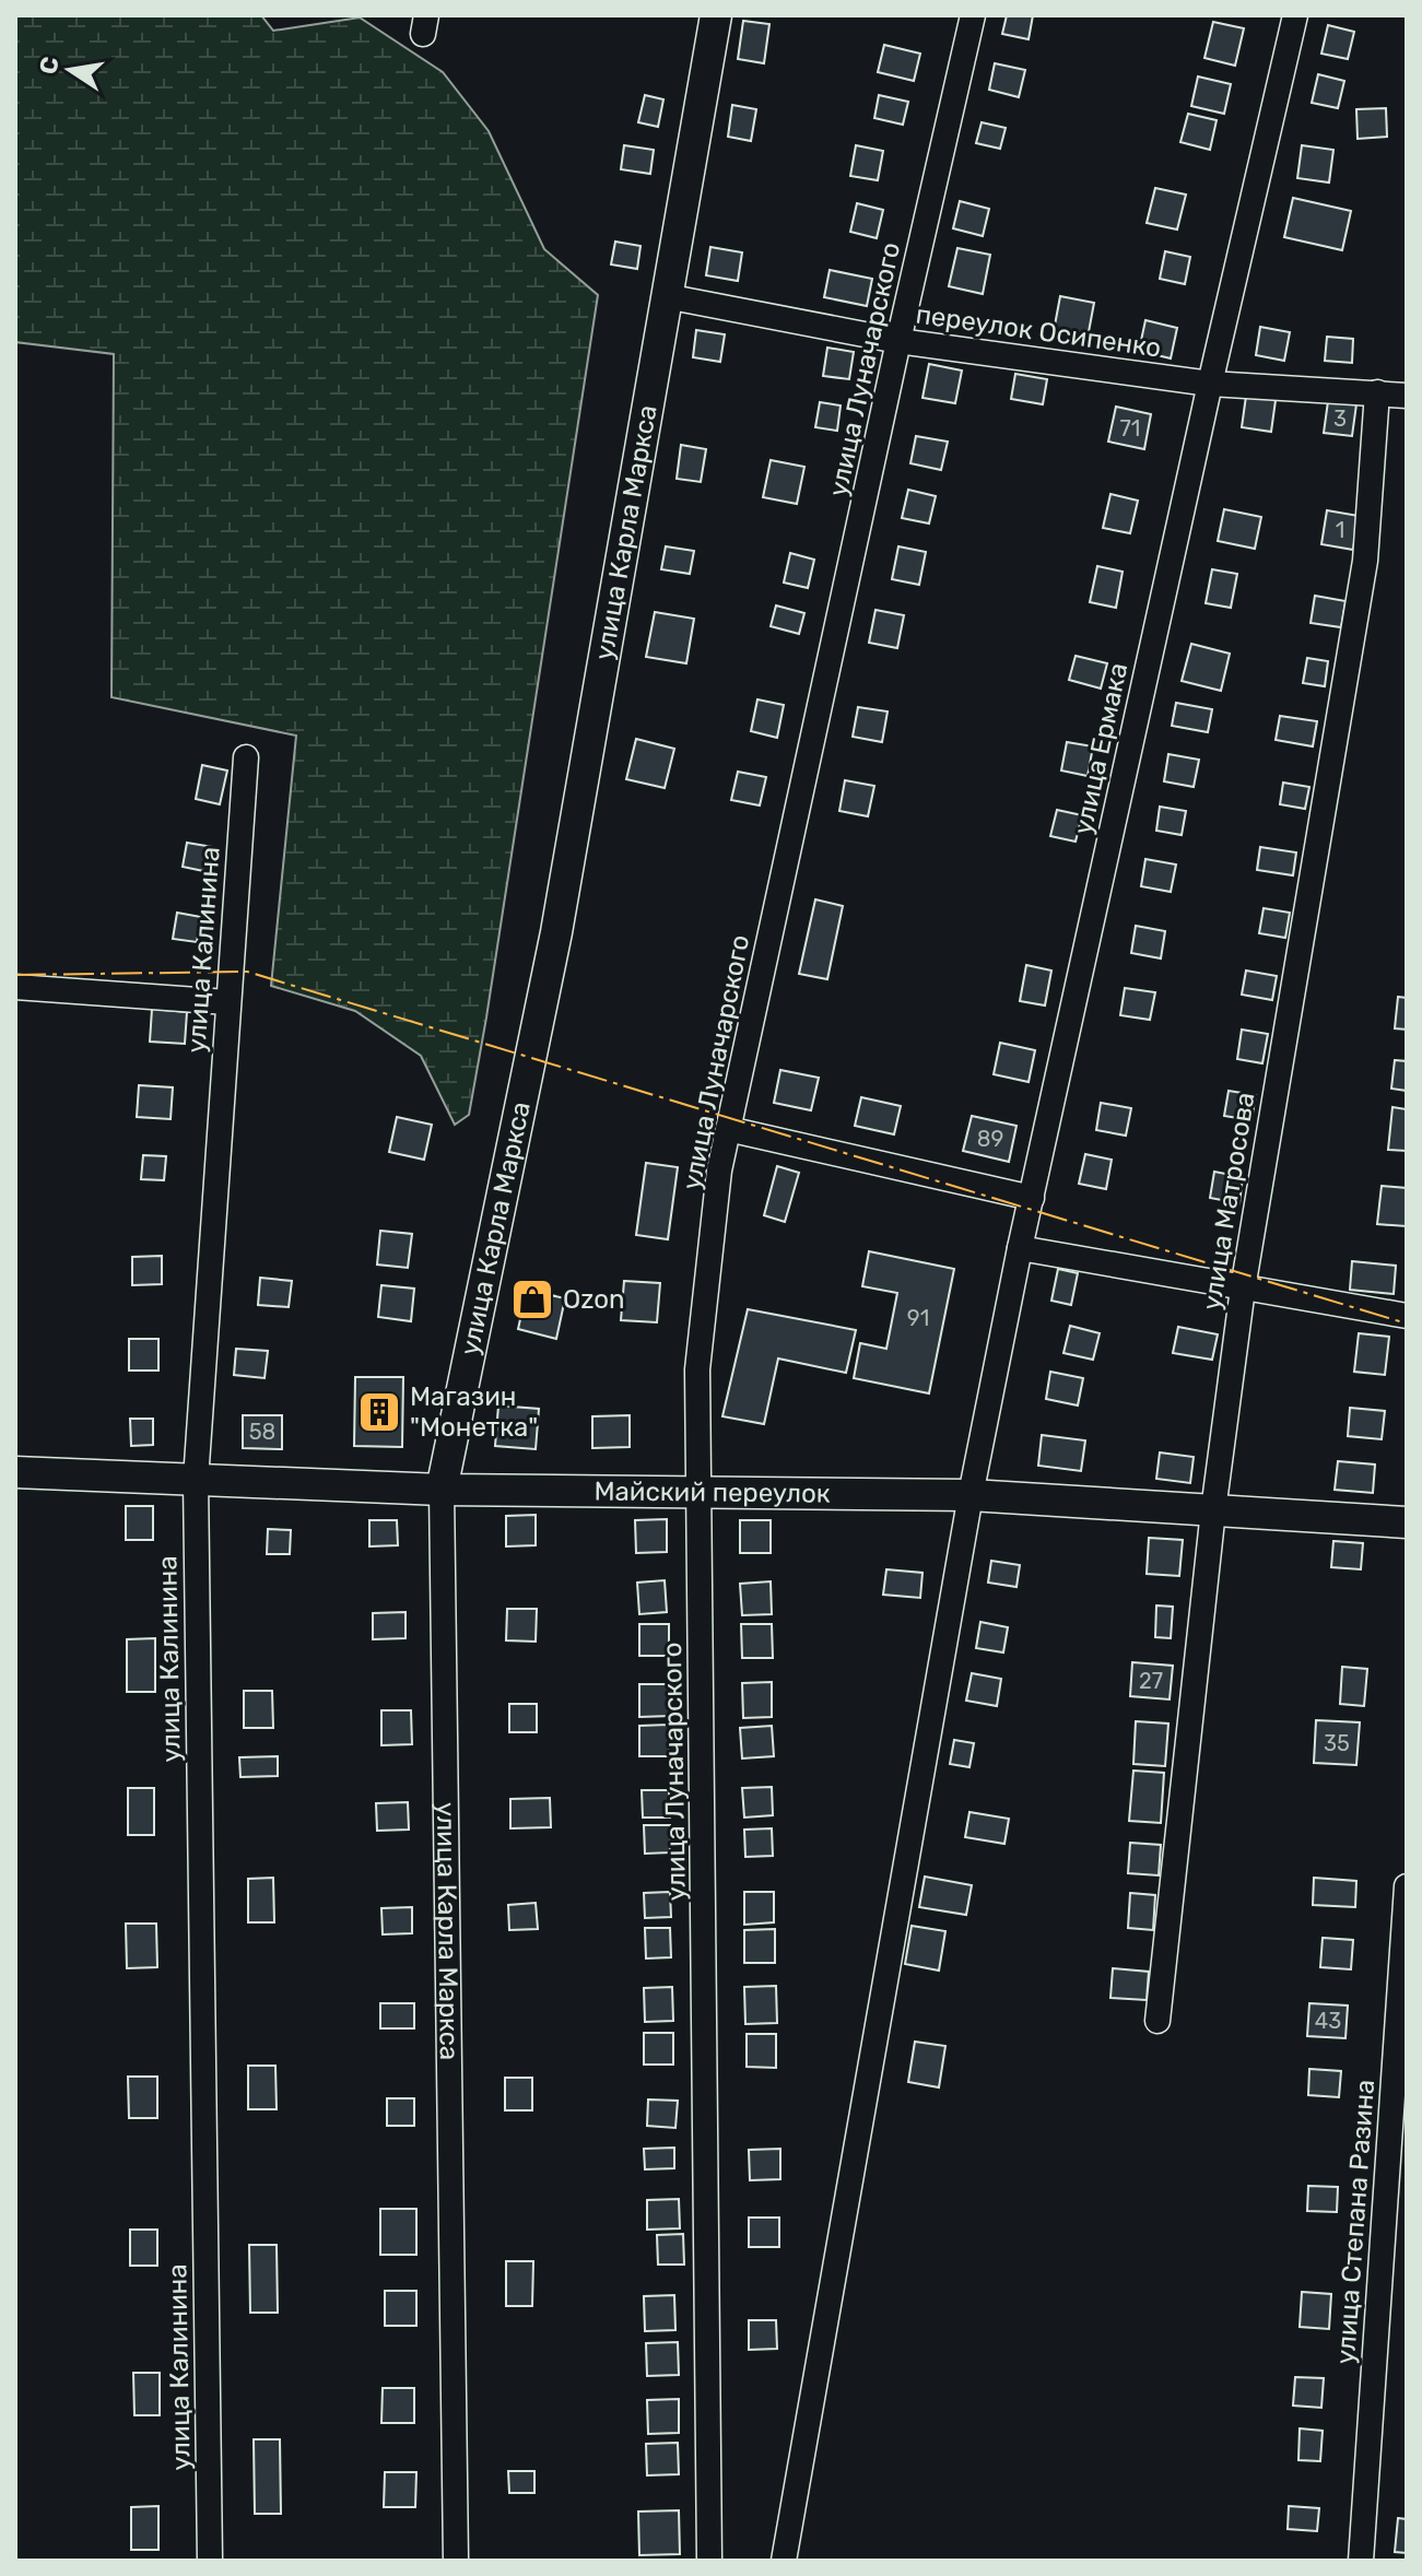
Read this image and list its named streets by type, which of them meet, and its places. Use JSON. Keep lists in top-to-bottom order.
{
  "streets": {
    "main road": ["улица Карла Маркса", "Майский переулок"],
    "street": [
      "переулок Осипенко",
      "улица Луначарского",
      "улица Ермака",
      "улица Калинина",
      "улица Матросова",
      "улица Степана Разина"
    ]
  },
  "crossings": [
    ["переулок Осипенко", "улица Луначарского"],
    ["переулок Осипенко", "улица Карла Маркса"],
    ["переулок Осипенко", "улица Ермака"],
    ["переулок Осипенко", "улица Матросова"],
    ["улица Луначарского", "Майский переулок"],
    ["улица Карла Маркса", "Майский переулок"],
    ["улица Ермака", "Майский переулок"],
    ["улица Калинина", "Майский переулок"],
    ["улица Матросова", "Майский переулок"]
  ],
  "places": {
    "shop": ["Ozon"],
    "building": ["Магазин \"Монетка\""]
  },
  "house_numbers": [
    "3",
    "71",
    "1",
    "89",
    "91",
    "58",
    "27",
    "35",
    "43"
  ],
  "north": "left"
}
